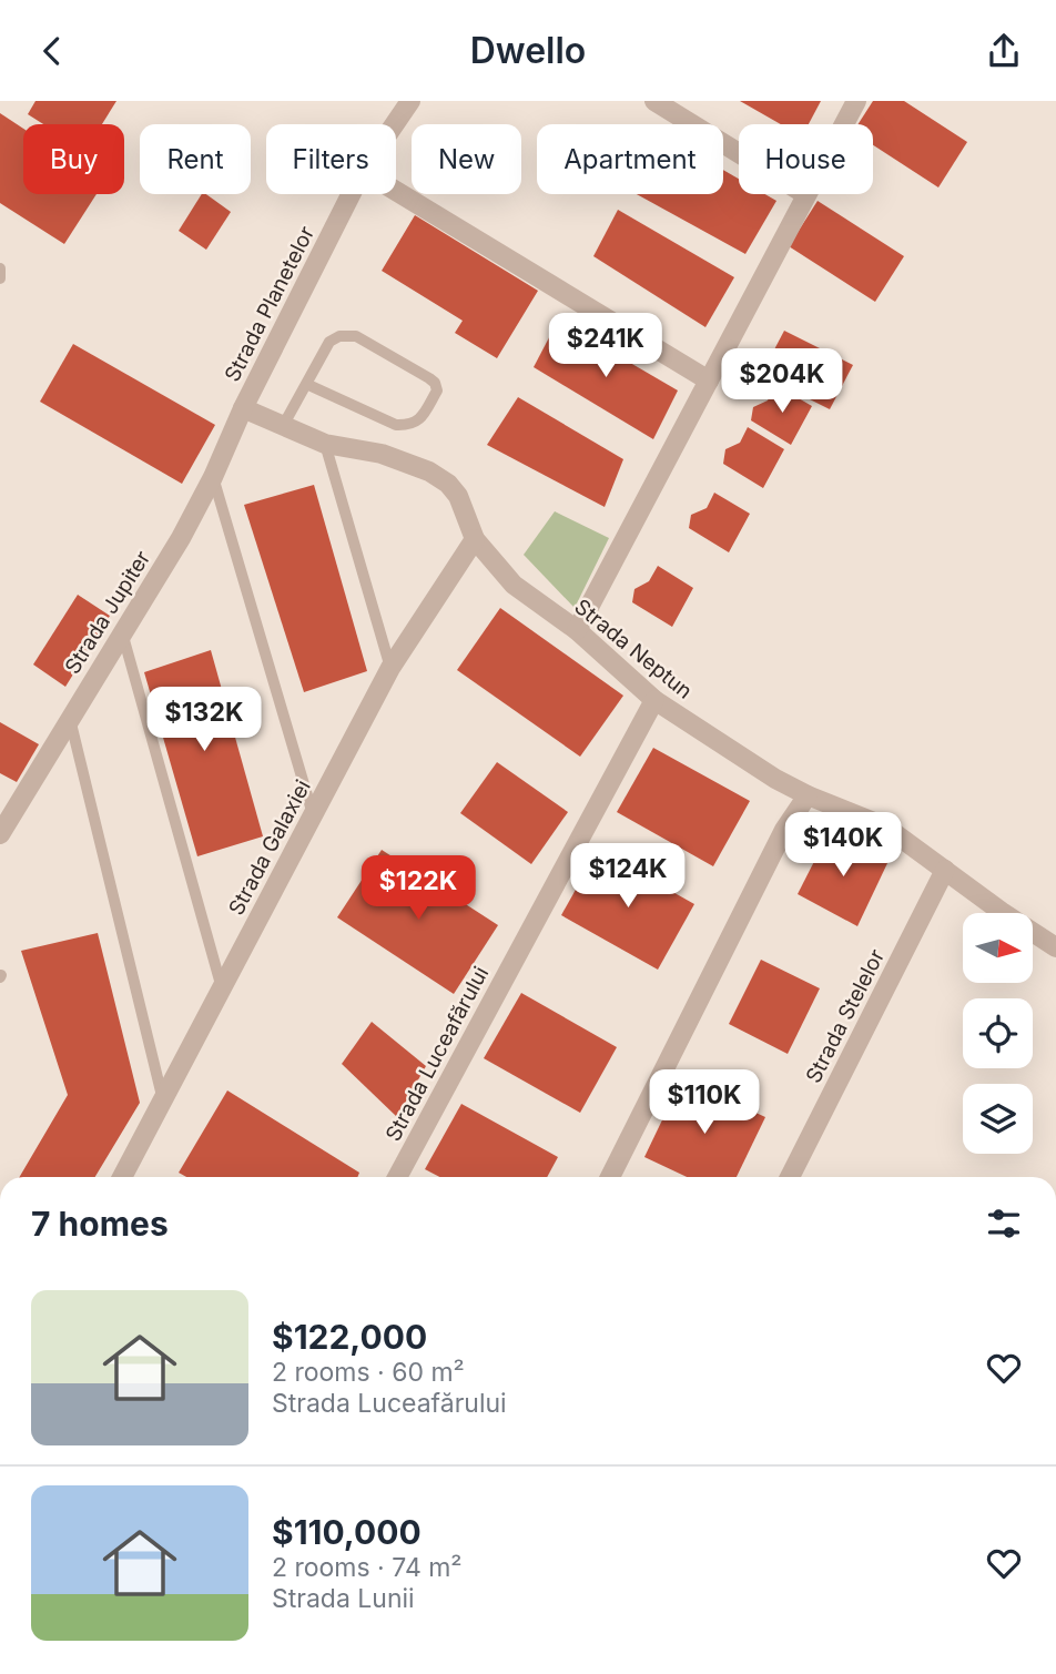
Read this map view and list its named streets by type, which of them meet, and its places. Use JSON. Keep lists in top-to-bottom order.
{
  "streets": {
    "street": [
      "Strada Planetelor",
      "Strada Jupiter",
      "Strada Neptun",
      "Strada Galaxiei",
      "Strada Stelelor",
      "Strada Luceafărului"
    ]
  },
  "crossings": [
    ["Strada Planetelor", "Strada Jupiter"],
    ["Strada Planetelor", "Strada Neptun"],
    ["Strada Jupiter", "Strada Neptun"],
    ["Strada Neptun", "Strada Galaxiei"],
    ["Strada Neptun", "Strada Stelelor"],
    ["Strada Neptun", "Strada Luceafărului"]
  ],
  "north": "right",
  "page": {
    "header": "Dwello",
    "chip": [
      "Buy",
      "Rent",
      "Filters",
      "New",
      "Apartment",
      "House"
    ],
    "price": [
      "$241K",
      "$204K",
      "$132K",
      "$140K",
      "$124K",
      "$122K",
      "$110K"
    ],
    "heading": "7 homes",
    "list": [
      {
        "name": "$122,000",
        "note": "2 rooms · 60 m² · Strada Luceafărului"
      },
      {
        "name": "$110,000",
        "note": "2 rooms · 74 m² · Strada Lunii"
      }
    ]
  }
}
